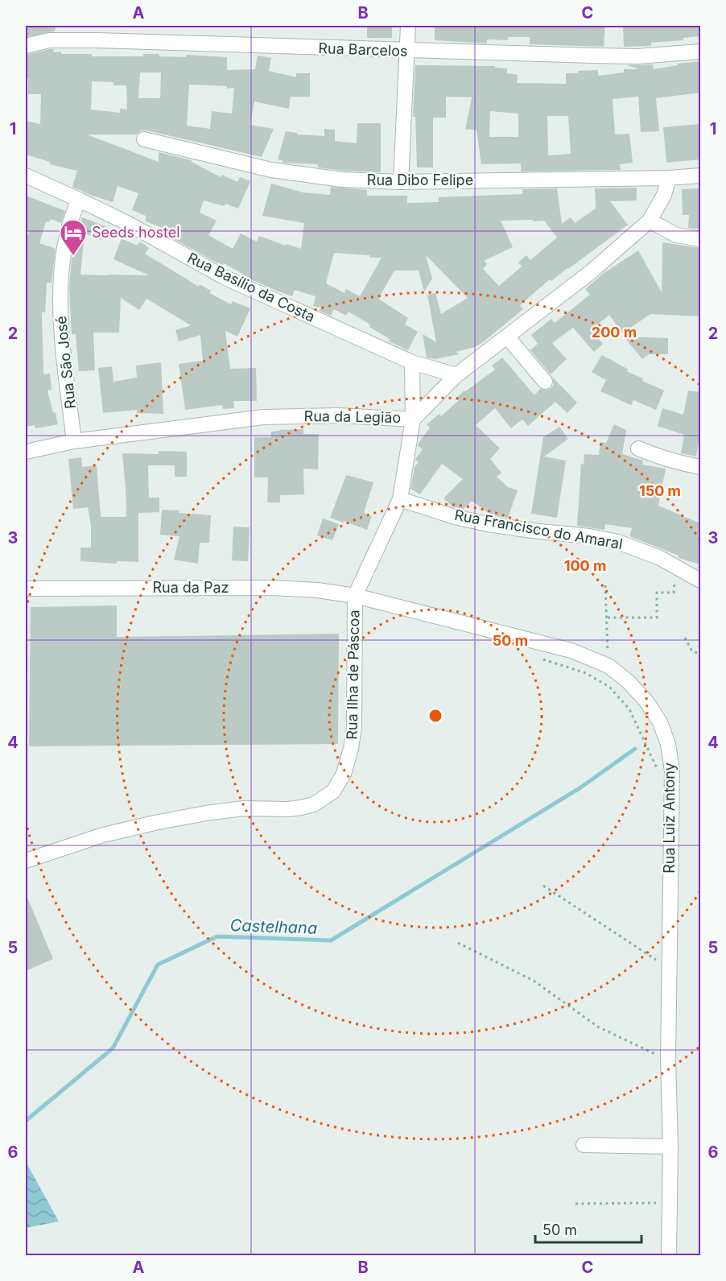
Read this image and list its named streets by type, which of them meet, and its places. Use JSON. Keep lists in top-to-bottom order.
{
  "streets": {
    "street": [
      "Rua Barcelos",
      "Rua Dibo Felipe",
      "Rua Basílio da Costa",
      "Rua São José",
      "Rua da Legião",
      "Rua Francisco do Amaral",
      "Rua da Paz",
      "Rua Ilha de Páscoa",
      "Rua Luiz Antony"
    ]
  },
  "crossings": [
    ["Rua Dibo Felipe", "Rua da Legião"],
    ["Rua Basílio da Costa", "Rua São José"],
    ["Rua Basílio da Costa", "Rua da Legião"],
    ["Rua Basílio da Costa", "Rua Ilha de Páscoa"],
    ["Rua São José", "Rua da Legião"],
    ["Rua da Legião", "Rua Ilha de Páscoa"],
    ["Rua Francisco do Amaral", "Rua Ilha de Páscoa"],
    ["Rua da Paz", "Rua Ilha de Páscoa"],
    ["Rua da Paz", "Rua Luiz Antony"],
    ["Rua Ilha de Páscoa", "Rua Luiz Antony"]
  ],
  "water": ["Castelhana"],
  "places": {
    "hotel": ["Seeds hostel"]
  },
  "scale_bar": "50 m",
  "grid": {
    "columns": ["A", "B", "C"],
    "rows": [
      "1",
      "2",
      "3",
      "4",
      "5",
      "6"
    ]
  },
  "rings": [
    "200 m",
    "150 m",
    "100 m",
    "50 m"
  ]
}
